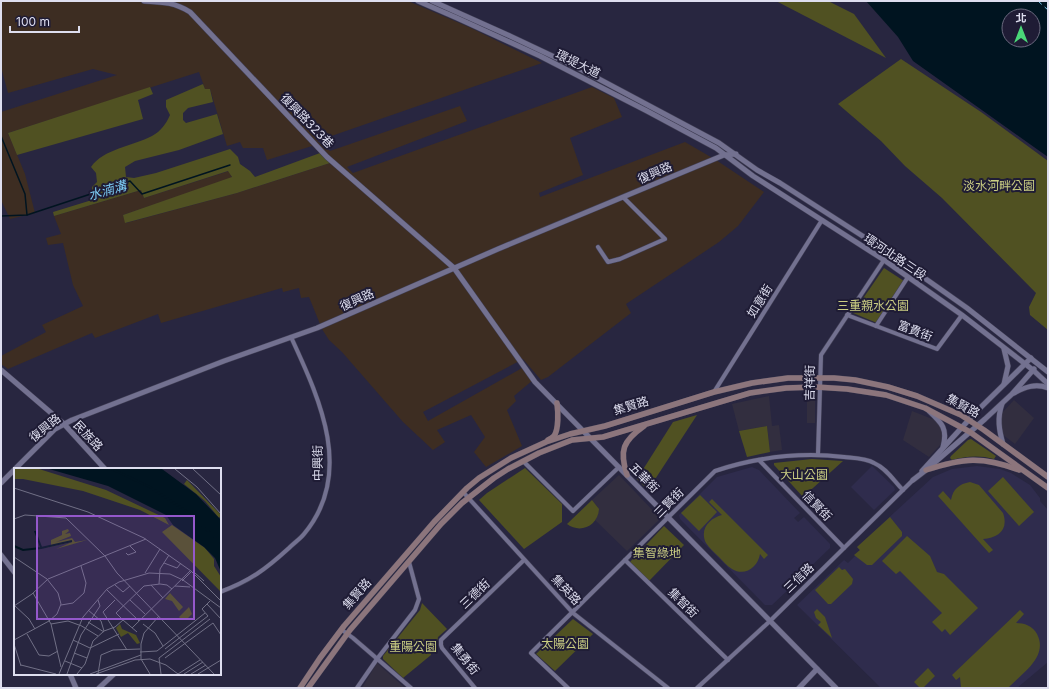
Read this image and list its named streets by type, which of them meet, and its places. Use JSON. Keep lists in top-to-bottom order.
{
  "streets": {
    "main road": ["集賢路"],
    "street": [
      "環堤大道",
      "復興路323巷",
      "復興路",
      "環河北路三段",
      "如意街",
      "富貴街",
      "吉祥街",
      "民族路",
      "中興街",
      "五華街",
      "三賢街",
      "信賢街",
      "三信路",
      "集英路",
      "三德街",
      "集智街",
      "集勇街"
    ]
  },
  "crossings": [
    ["環堤大道", "復興路"],
    ["環堤大道", "環河北路三段"],
    ["復興路323巷", "復興路"],
    ["復興路323巷", "五華街"],
    ["復興路", "環河北路三段"],
    ["復興路", "民族路"],
    ["復興路", "中興街"],
    ["復興路", "五華街"],
    ["環河北路三段", "如意街"],
    ["環河北路三段", "富貴街"],
    ["環河北路三段", "吉祥街"],
    ["環河北路三段", "三信路"],
    ["如意街", "集賢路"],
    ["富貴街", "吉祥街"],
    ["吉祥街", "集賢路"],
    ["吉祥街", "三賢街"],
    ["集賢路", "五華街"],
    ["集賢路", "三信路"],
    ["集賢路", "集英路"],
    ["五華街", "三賢街"],
    ["五華街", "三信路"],
    ["三賢街", "信賢街"],
    ["三賢街", "三信路"],
    ["三賢街", "集英路"],
    ["三賢街", "集智街"],
    ["信賢街", "三信路"],
    ["三信路", "集智街"],
    ["集英路", "三德街"],
    ["三德街", "集勇街"]
  ],
  "water": ["水湳溝"],
  "parks": [
    "淡水河畔公園",
    "三重親水公園",
    "大山公園",
    "集智綠地",
    "太陽公園",
    "重陽公園"
  ],
  "scale_bar": "100 m",
  "north": "top"
}
